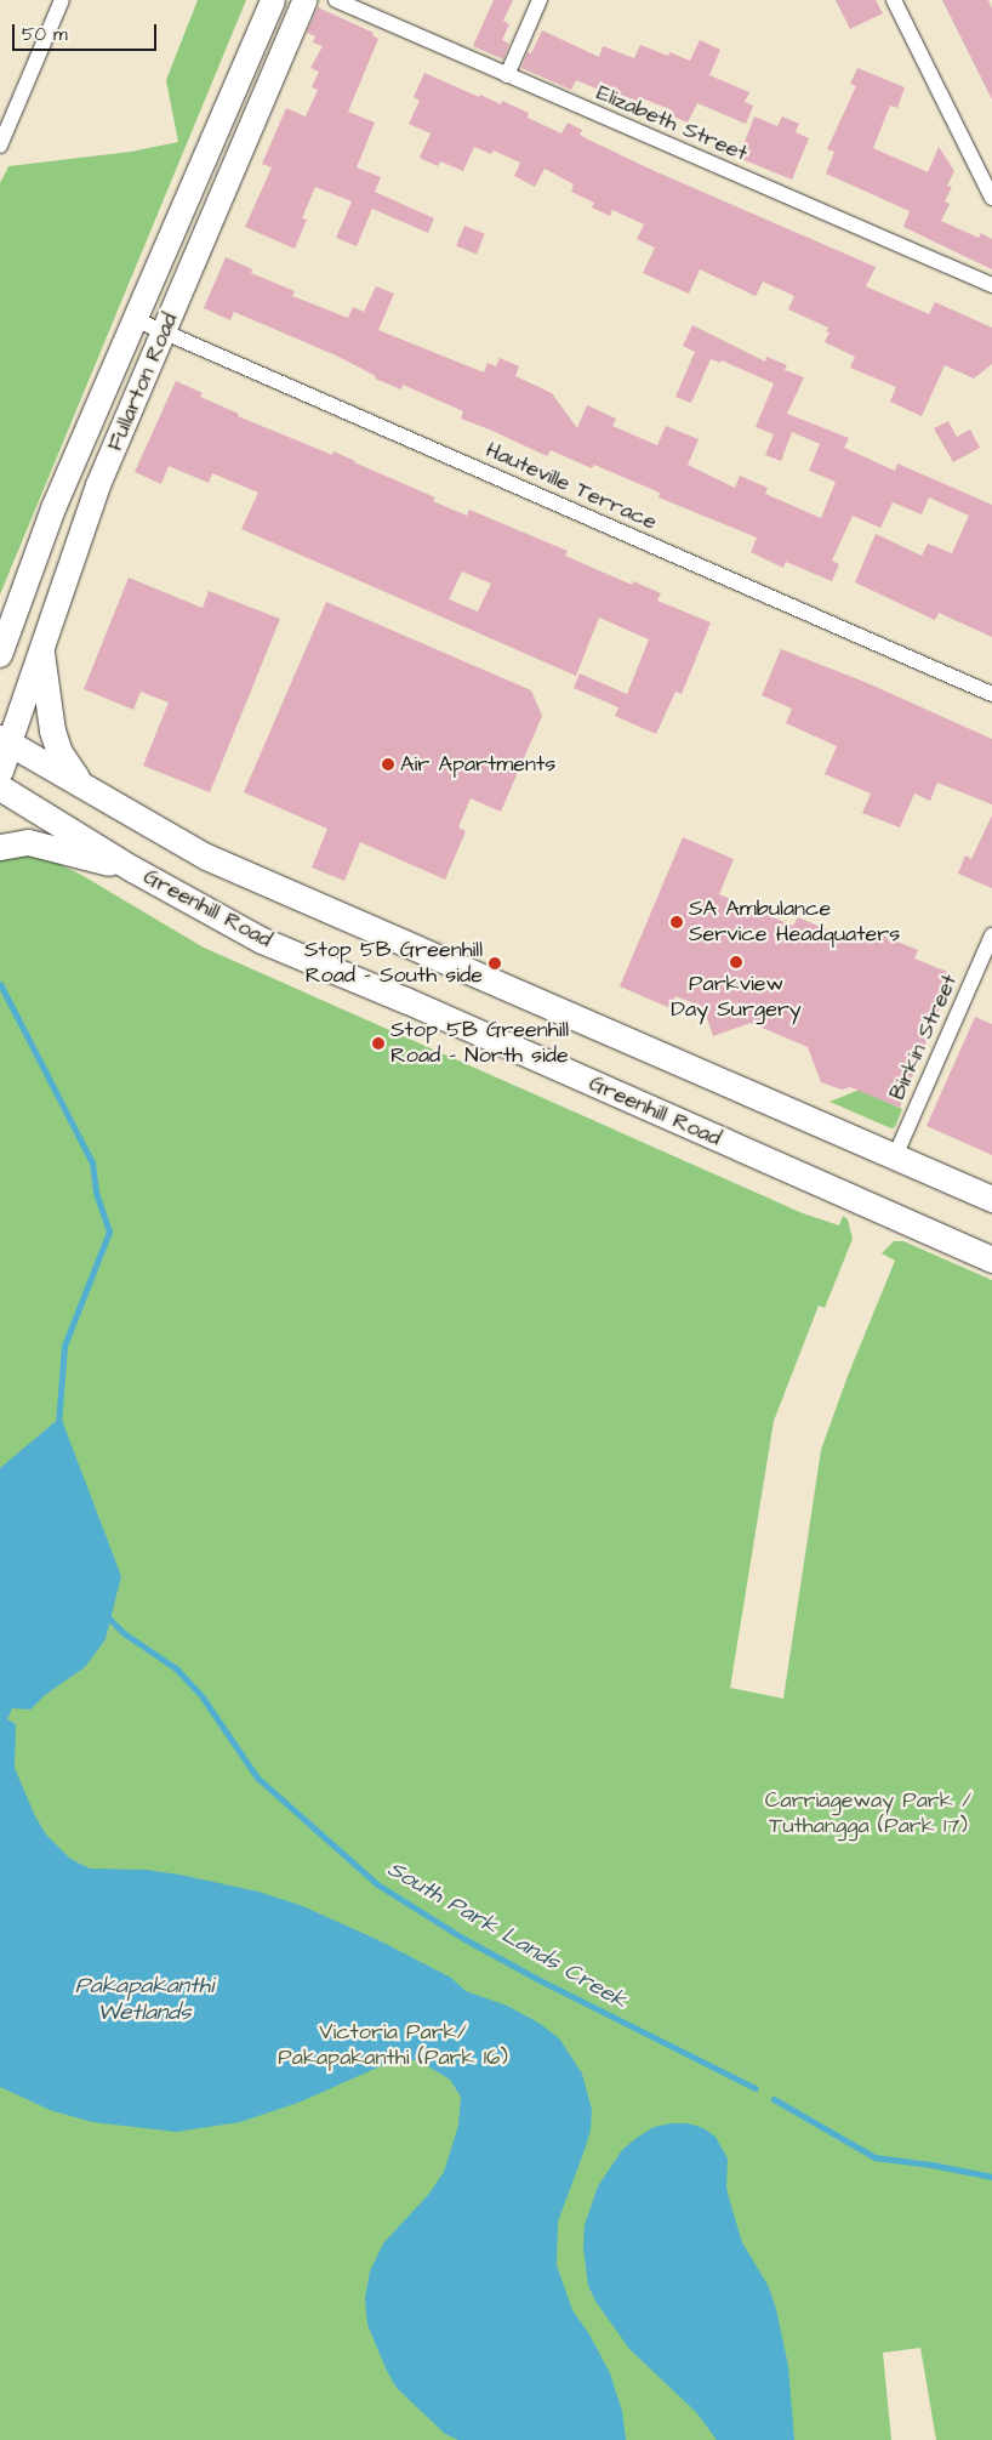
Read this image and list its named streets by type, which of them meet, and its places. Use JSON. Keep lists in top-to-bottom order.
{
  "streets": {
    "highway": ["Fullarton Road", "Greenhill Road"],
    "street": ["Elizabeth Street", "Hauteville Terrace", "Birkin Street"]
  },
  "crossings": [
    ["Fullarton Road", "Hauteville Terrace"]
  ],
  "water": ["South Park Lands Creek", "Pakapakanthi Wetlands"],
  "parks": ["Carriageway Park / Tuthangga (Park 17)", "Victoria Park/ Pakapakanthi (Park 16)"],
  "places": [
    "Air Apartments",
    "SA Ambulance Service Headquaters",
    "Parkview Day Surgery",
    "Stop 5B Greenhill Road - South side",
    "Stop 5B Greenhill Road - North side"
  ],
  "scale_bar": "50 m"
}
